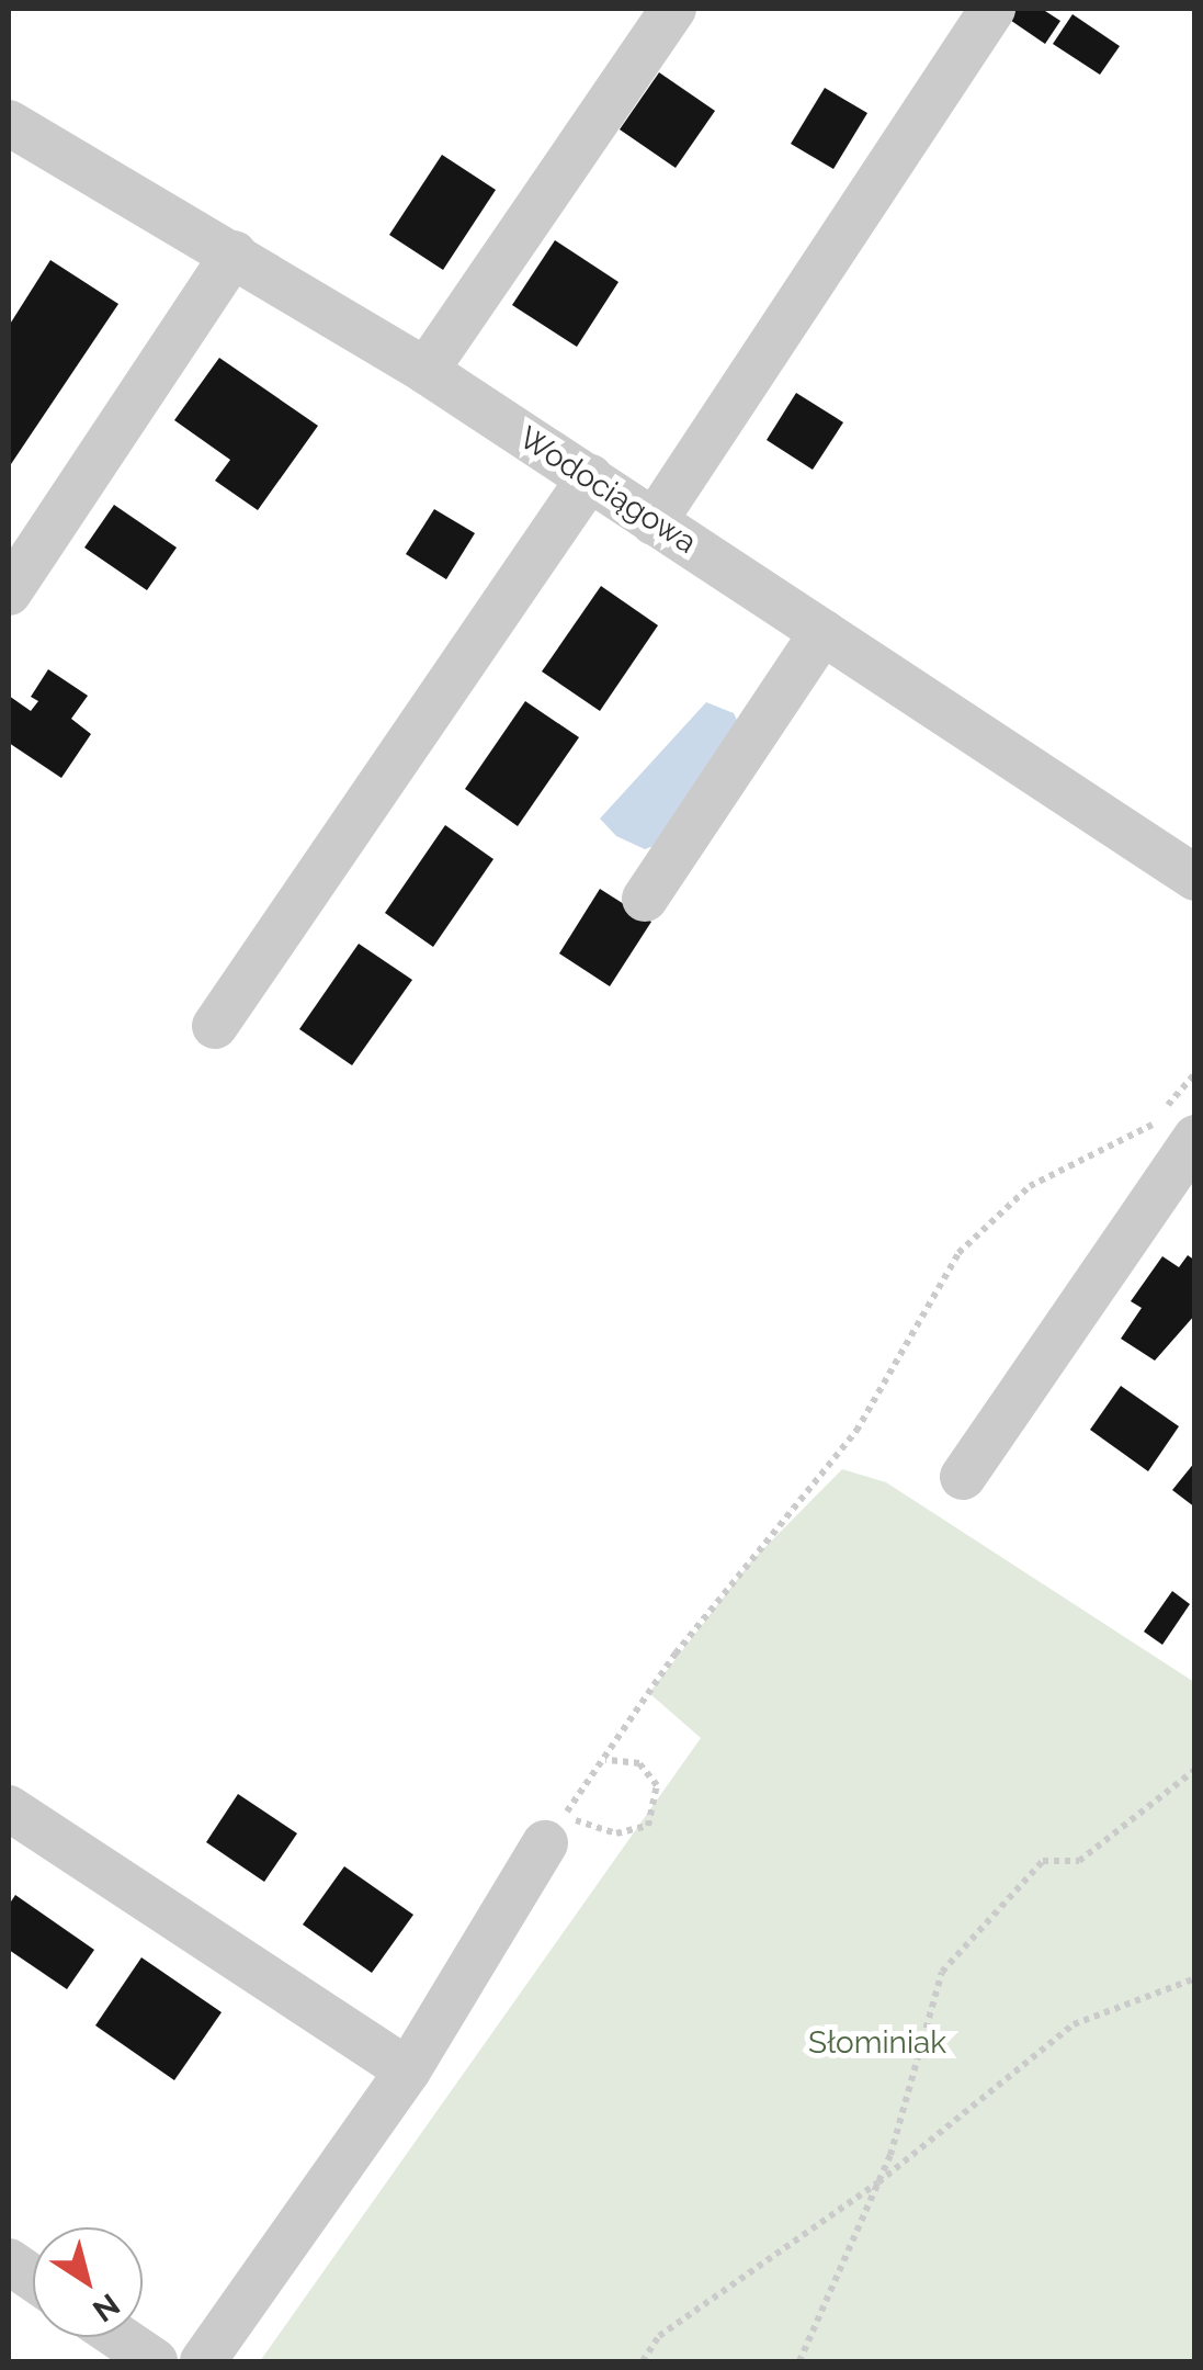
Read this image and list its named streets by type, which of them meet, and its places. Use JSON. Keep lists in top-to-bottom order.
{
  "streets": {
    "street": ["Wodociągowa"]
  },
  "parks": ["Słominiak"],
  "north": "bottom right"
}
